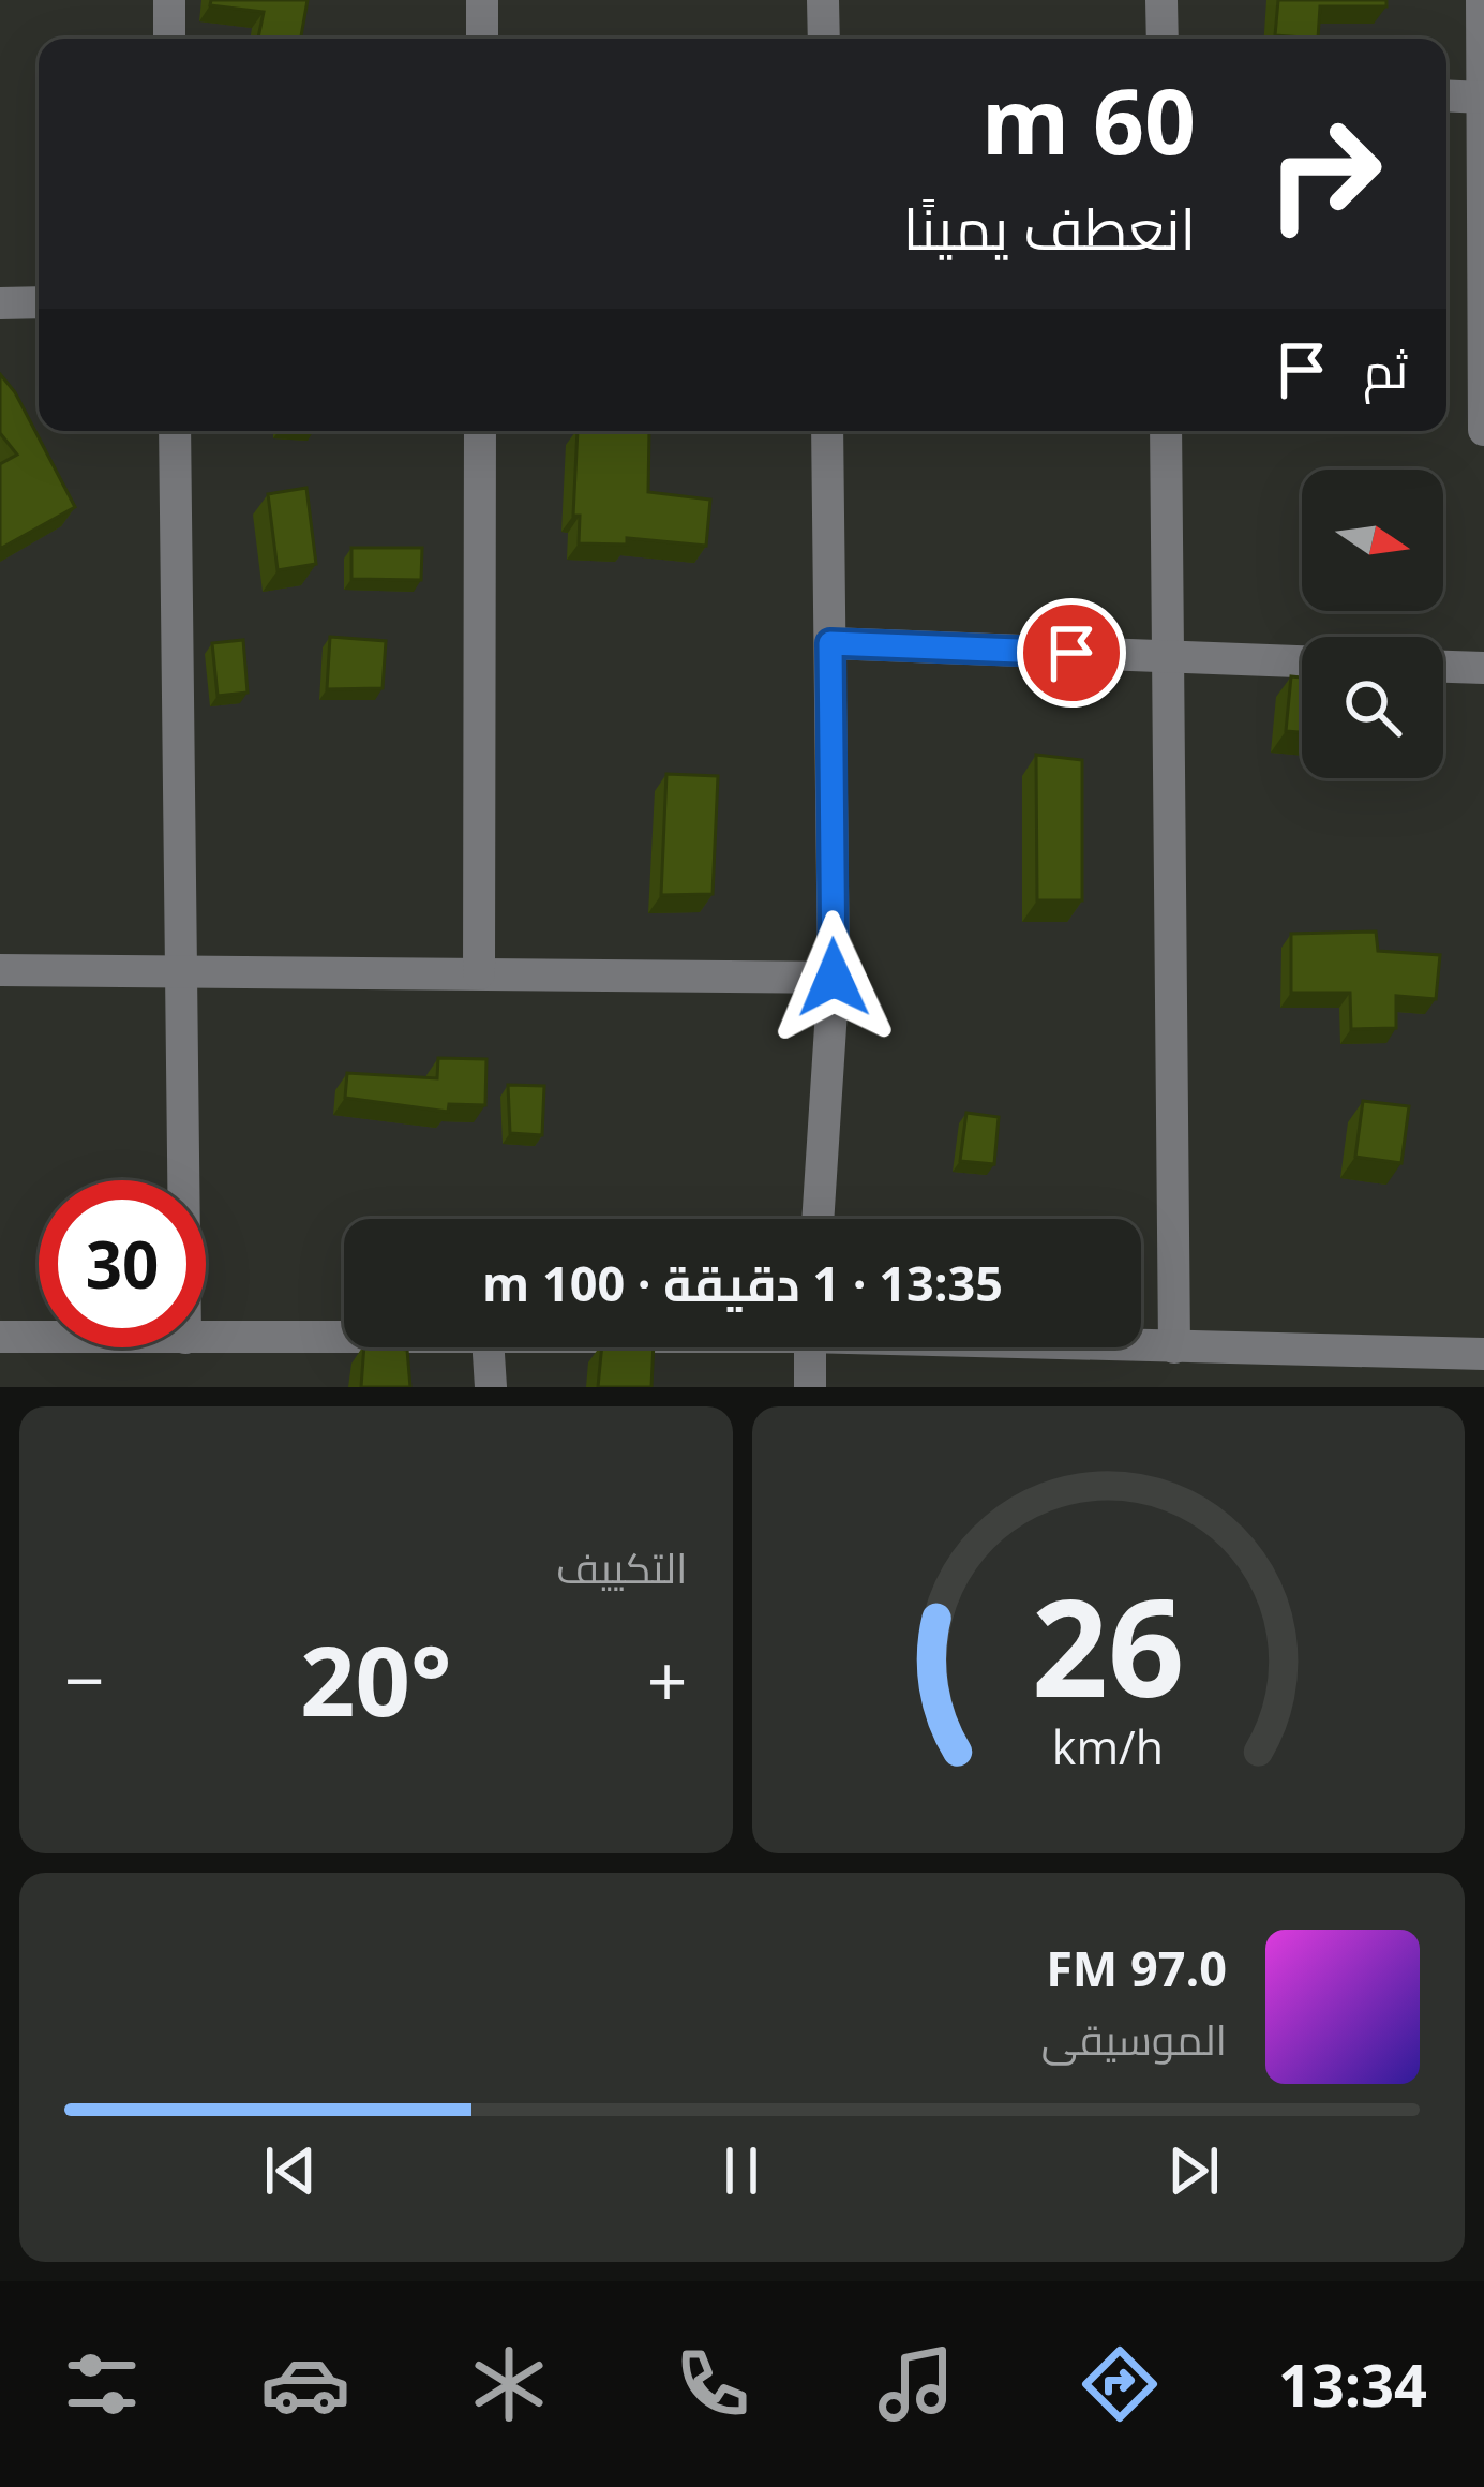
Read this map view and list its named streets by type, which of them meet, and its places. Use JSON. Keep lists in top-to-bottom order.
{
  "north": "right",
  "page": {
    "turn": ["60 m", "انعطف يمينًا"],
    "then": "ثم",
    "limit": "30",
    "trip": "13:35 · 1 دقيقة · 100 m",
    "tile": "التكييف",
    "heat": ["−", "20°", "+"],
    "song": ["97.0 FM", "الموسيقى"],
    "tabs": "13:34",
    "gauge": ["26", "km/h"]
  }
}
